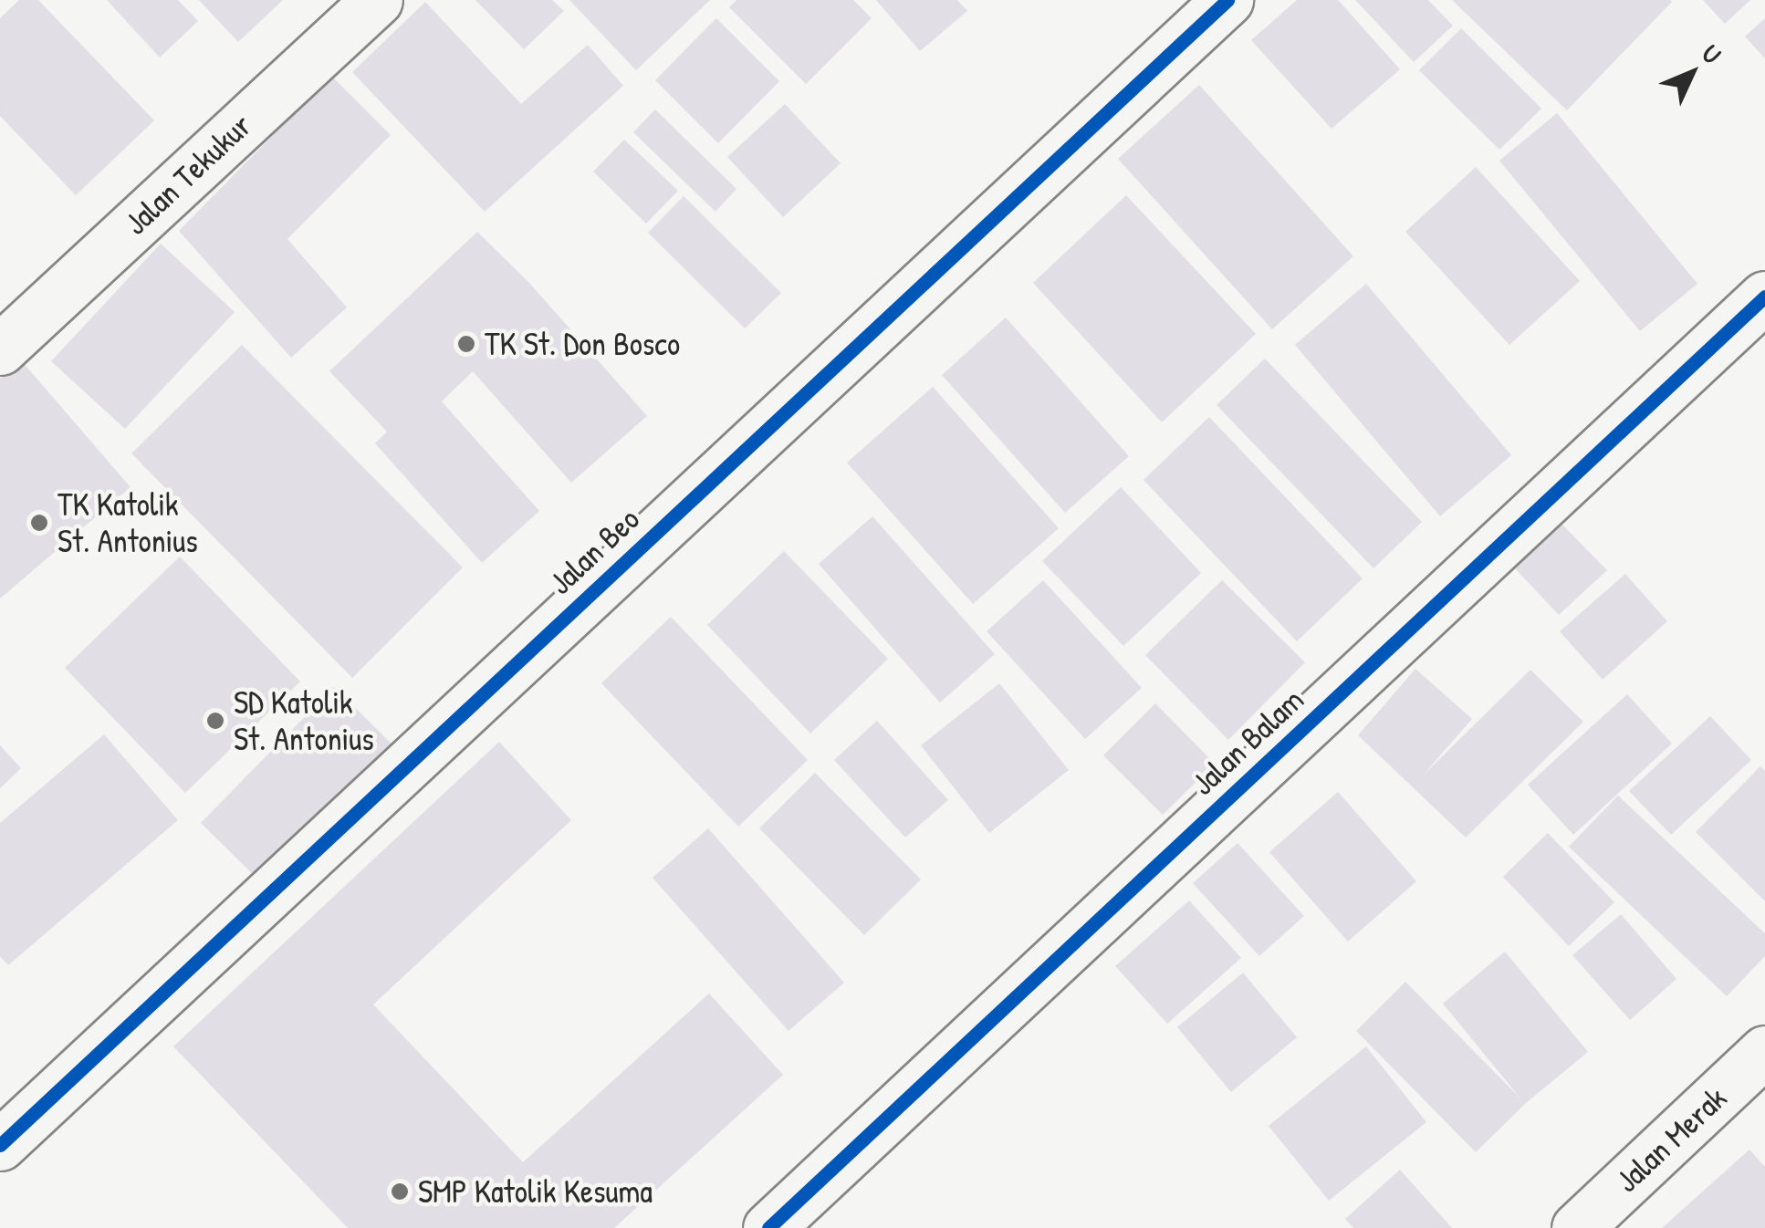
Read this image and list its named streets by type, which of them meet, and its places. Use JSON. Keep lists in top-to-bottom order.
{
  "streets": {
    "street": [
      "Jalan Tekukur",
      "Jalan Beo",
      "Jalan Balam",
      "Jalan Merak"
    ]
  },
  "places": [
    "TK St. Don Bosco",
    "TK Katolik St. Antonius",
    "SD Katolik St. Antonius",
    "SMP Katolik Kesuma"
  ],
  "north": "top right"
}
